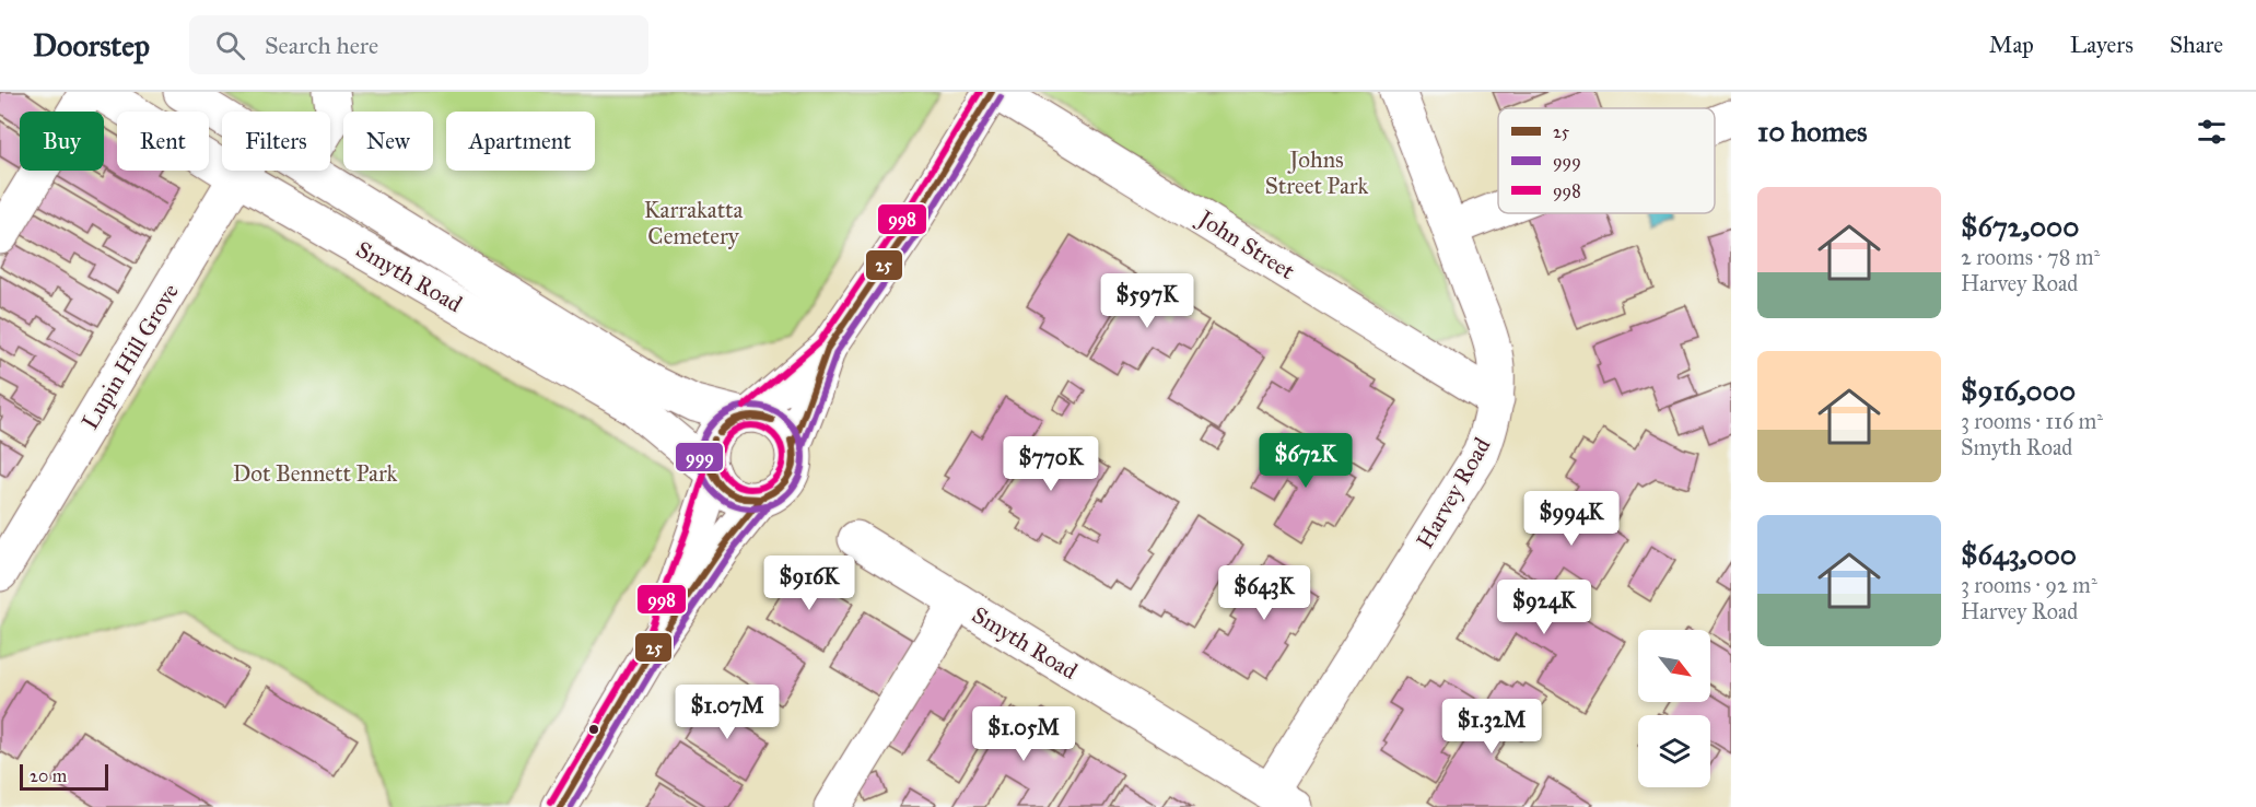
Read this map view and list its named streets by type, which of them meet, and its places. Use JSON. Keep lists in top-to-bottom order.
{
  "streets": {
    "main road": [
      "John Street",
      "Smyth Road",
      "Lupin Hill Grove",
      "Harvey Road"
    ]
  },
  "crossings": [
    ["John Street", "Harvey Road"],
    ["Smyth Road", "Lupin Hill Grove"],
    ["Smyth Road", "Harvey Road"]
  ],
  "parks": ["Johns Street Park", "Karrakatta Cemetery", "Dot Bennett Park"],
  "lines": ["transit line 25", "transit line 998", "transit line 999"],
  "legend": ["25", "999", "998"],
  "scale_bar": "20 m",
  "north": "bottom right",
  "page": {
    "header": "Doorstep",
    "search": "Search here",
    "nav": ["Map", "Layers", "Share"],
    "heading": "10 homes",
    "chip": [
      "Buy",
      "Rent",
      "Filters",
      "New",
      "Apartment"
    ],
    "list": [
      {
        "name": "$672,000",
        "note": "2 rooms · 78 m² · Harvey Road"
      },
      {
        "name": "$916,000",
        "note": "3 rooms · 116 m² · Smyth Road"
      },
      {
        "name": "$643,000",
        "note": "3 rooms · 92 m² · Harvey Road"
      }
    ],
    "price": [
      "$597K",
      "$672K",
      "$770K",
      "$994K",
      "$916K",
      "$643K",
      "$924K",
      "$1.07M",
      "$1.32M",
      "$1.05M"
    ],
    "scale": "20 m"
  }
}
